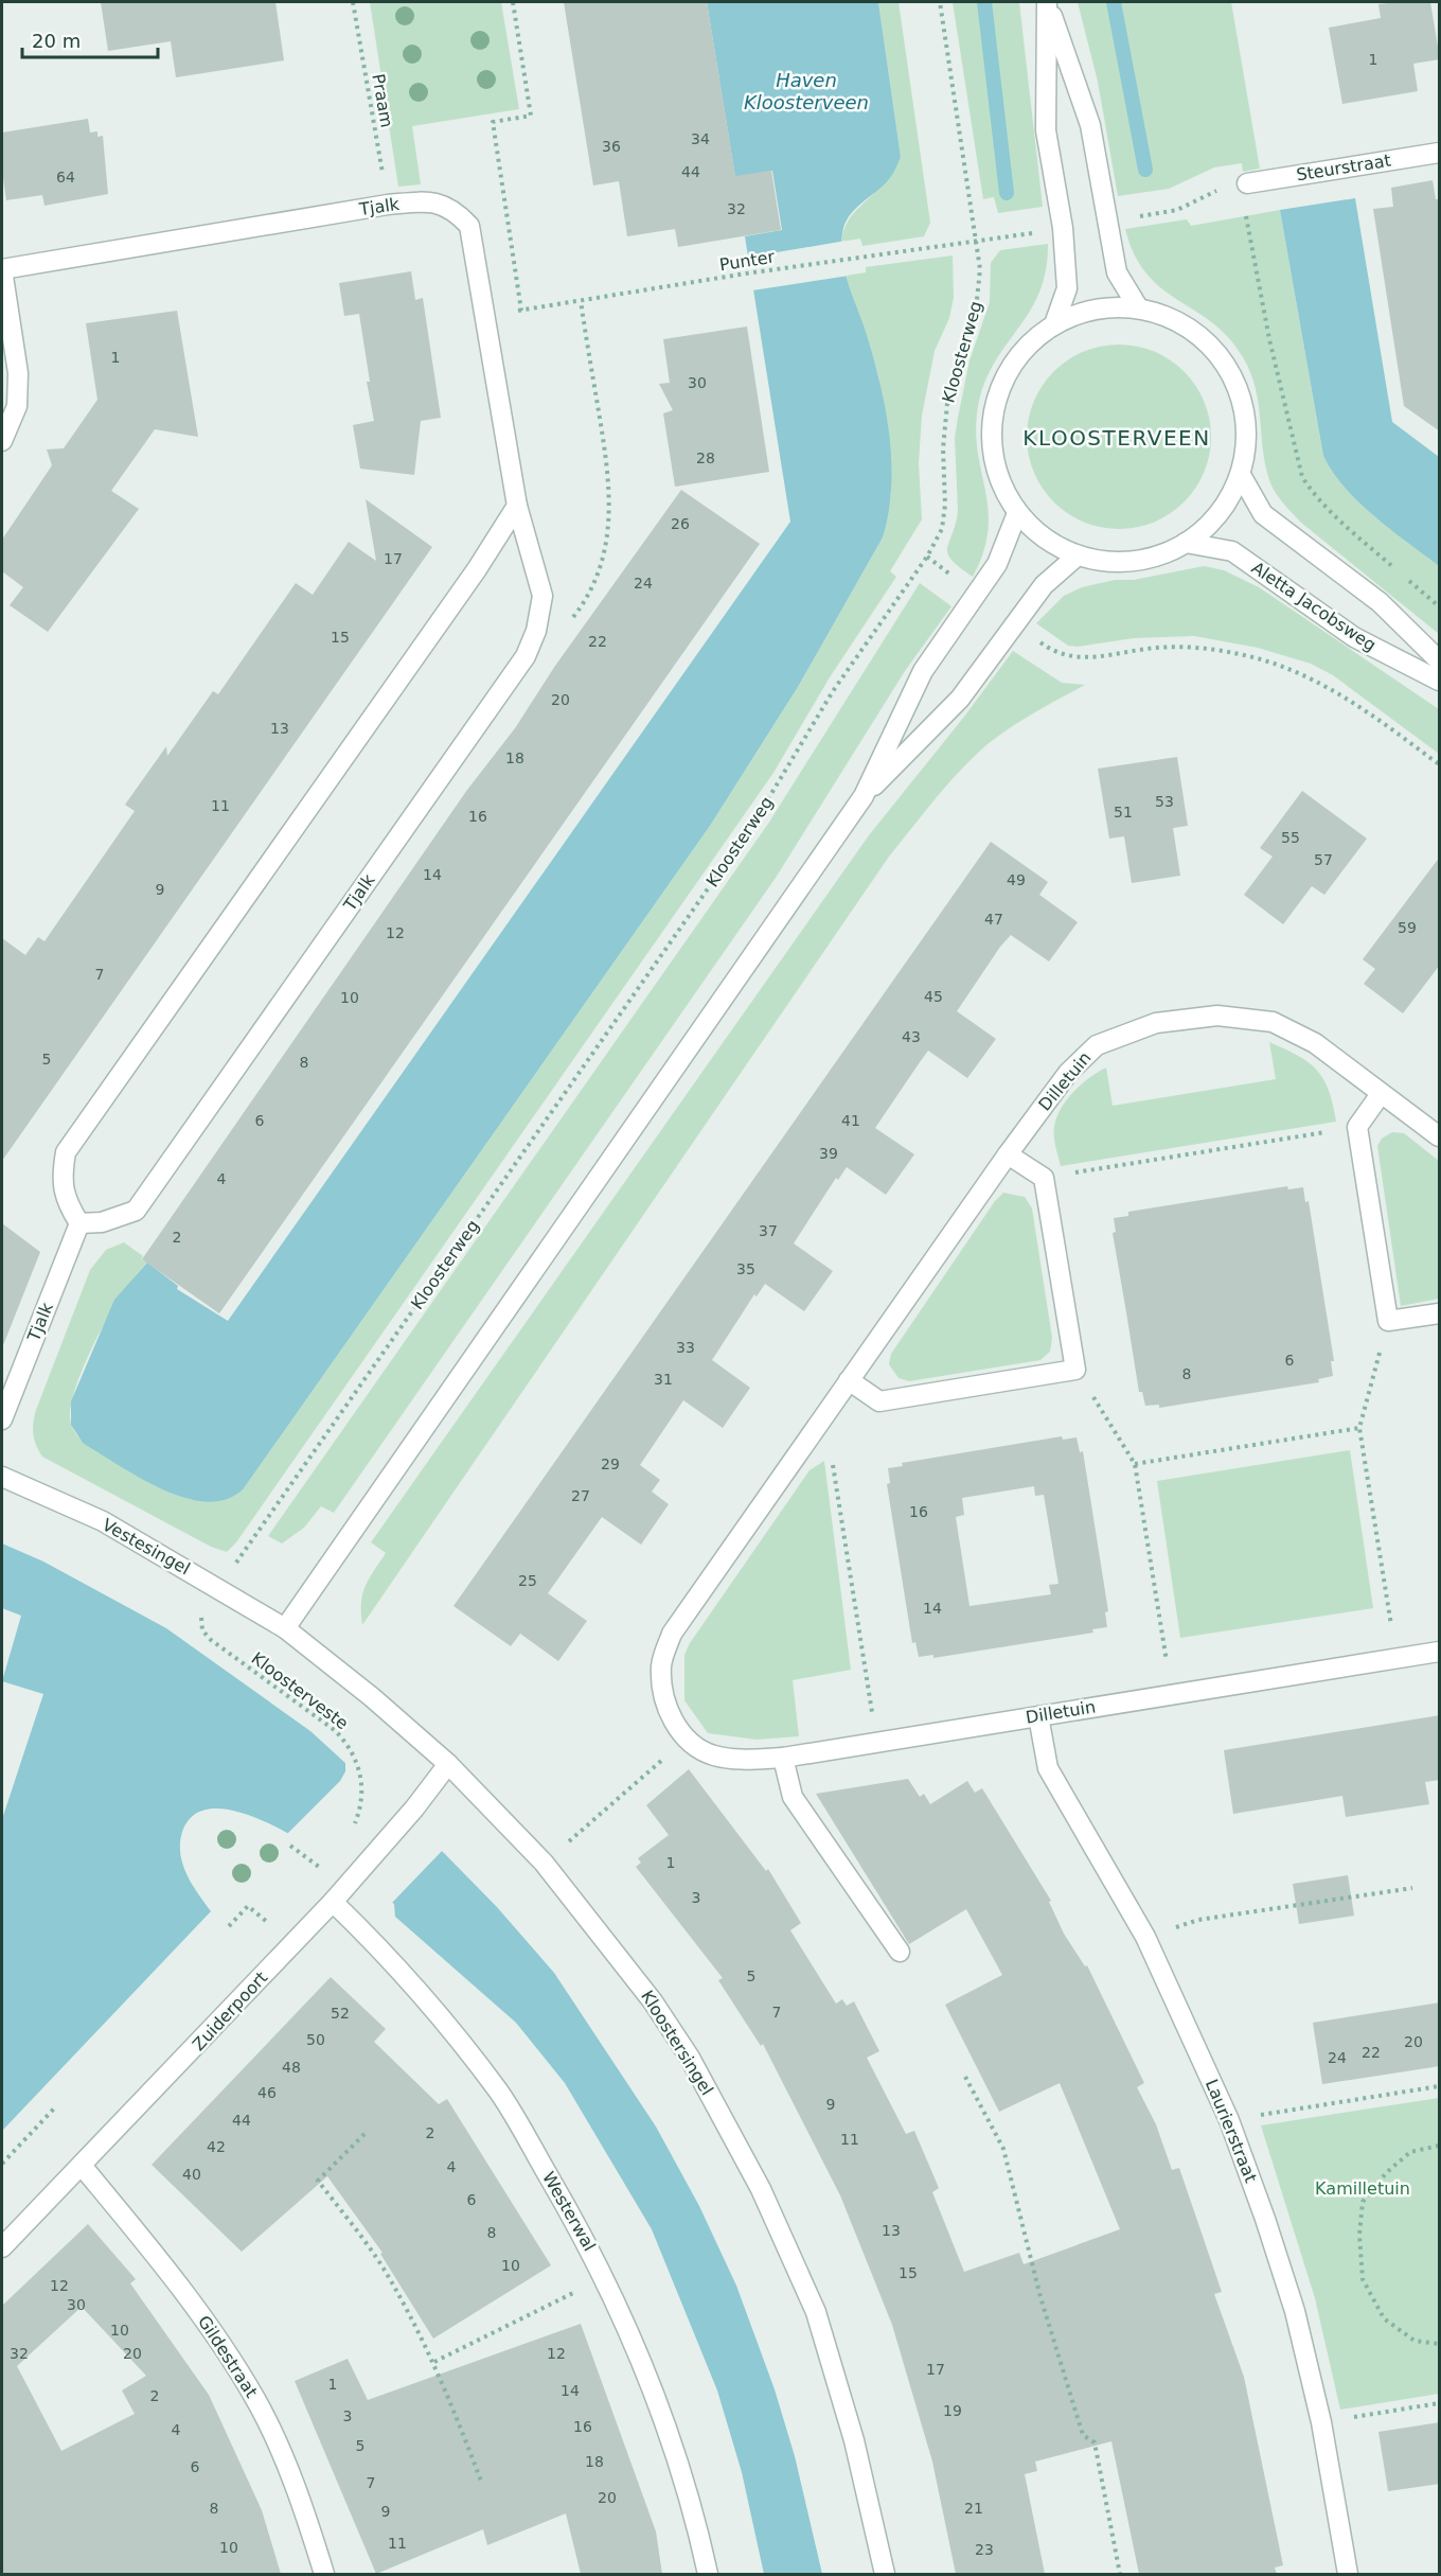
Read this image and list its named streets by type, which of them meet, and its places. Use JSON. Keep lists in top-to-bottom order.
{
  "streets": {
    "street": [
      "Steurstraat",
      "Tjalk",
      "Aletta Jacobsweg",
      "Dilletuin",
      "Vestesingel",
      "Zuiderpoort",
      "Kloostersingel",
      "Laurierstraat",
      "Westerwal",
      "Gildestraat"
    ],
    "path": [
      "Praam",
      "Punter",
      "Kloosterweg",
      "Kloosterveste"
    ]
  },
  "crossings": [
    ["Praam", "Tjalk"],
    ["Punter", "Kloosterweg"],
    ["Kloosterweg", "Vestesingel"],
    ["Kloosterweg", "Kloosterveste"],
    ["Dilletuin", "Laurierstraat"],
    ["Vestesingel", "Kloosterveste"],
    ["Vestesingel", "Kloostersingel"],
    ["Zuiderpoort", "Kloostersingel"],
    ["Zuiderpoort", "Westerwal"],
    ["Zuiderpoort", "Gildestraat"]
  ],
  "districts": ["KLOOSTERVEEN"],
  "water": ["Haven Kloosterveen"],
  "parks": ["Kamilletuin"],
  "house_numbers": [
    "1",
    "34",
    "36",
    "44",
    "64",
    "32",
    "1",
    "30",
    "28",
    "26",
    "17",
    "24",
    "15",
    "22",
    "20",
    "13",
    "18",
    "53",
    "11",
    "51",
    "16",
    "55",
    "57",
    "14",
    "49",
    "9",
    "47",
    "59",
    "12",
    "7",
    "45",
    "10",
    "43",
    "5",
    "8",
    "6",
    "41",
    "39",
    "4",
    "37",
    "2",
    "35",
    "33",
    "6",
    "8",
    "31",
    "29",
    "27",
    "16",
    "25",
    "14",
    "1",
    "3",
    "5",
    "7",
    "52",
    "50",
    "20",
    "22",
    "24",
    "48",
    "46",
    "9",
    "44",
    "2",
    "11",
    "42",
    "4",
    "40",
    "6",
    "13",
    "8",
    "10",
    "15",
    "12",
    "30",
    "10",
    "32",
    "20",
    "12",
    "17",
    "1",
    "14",
    "2",
    "19",
    "3",
    "16",
    "4",
    "5",
    "18",
    "6",
    "7",
    "20",
    "8",
    "21",
    "9",
    "11",
    "10",
    "23"
  ],
  "scale_bar": "20 m"
}
